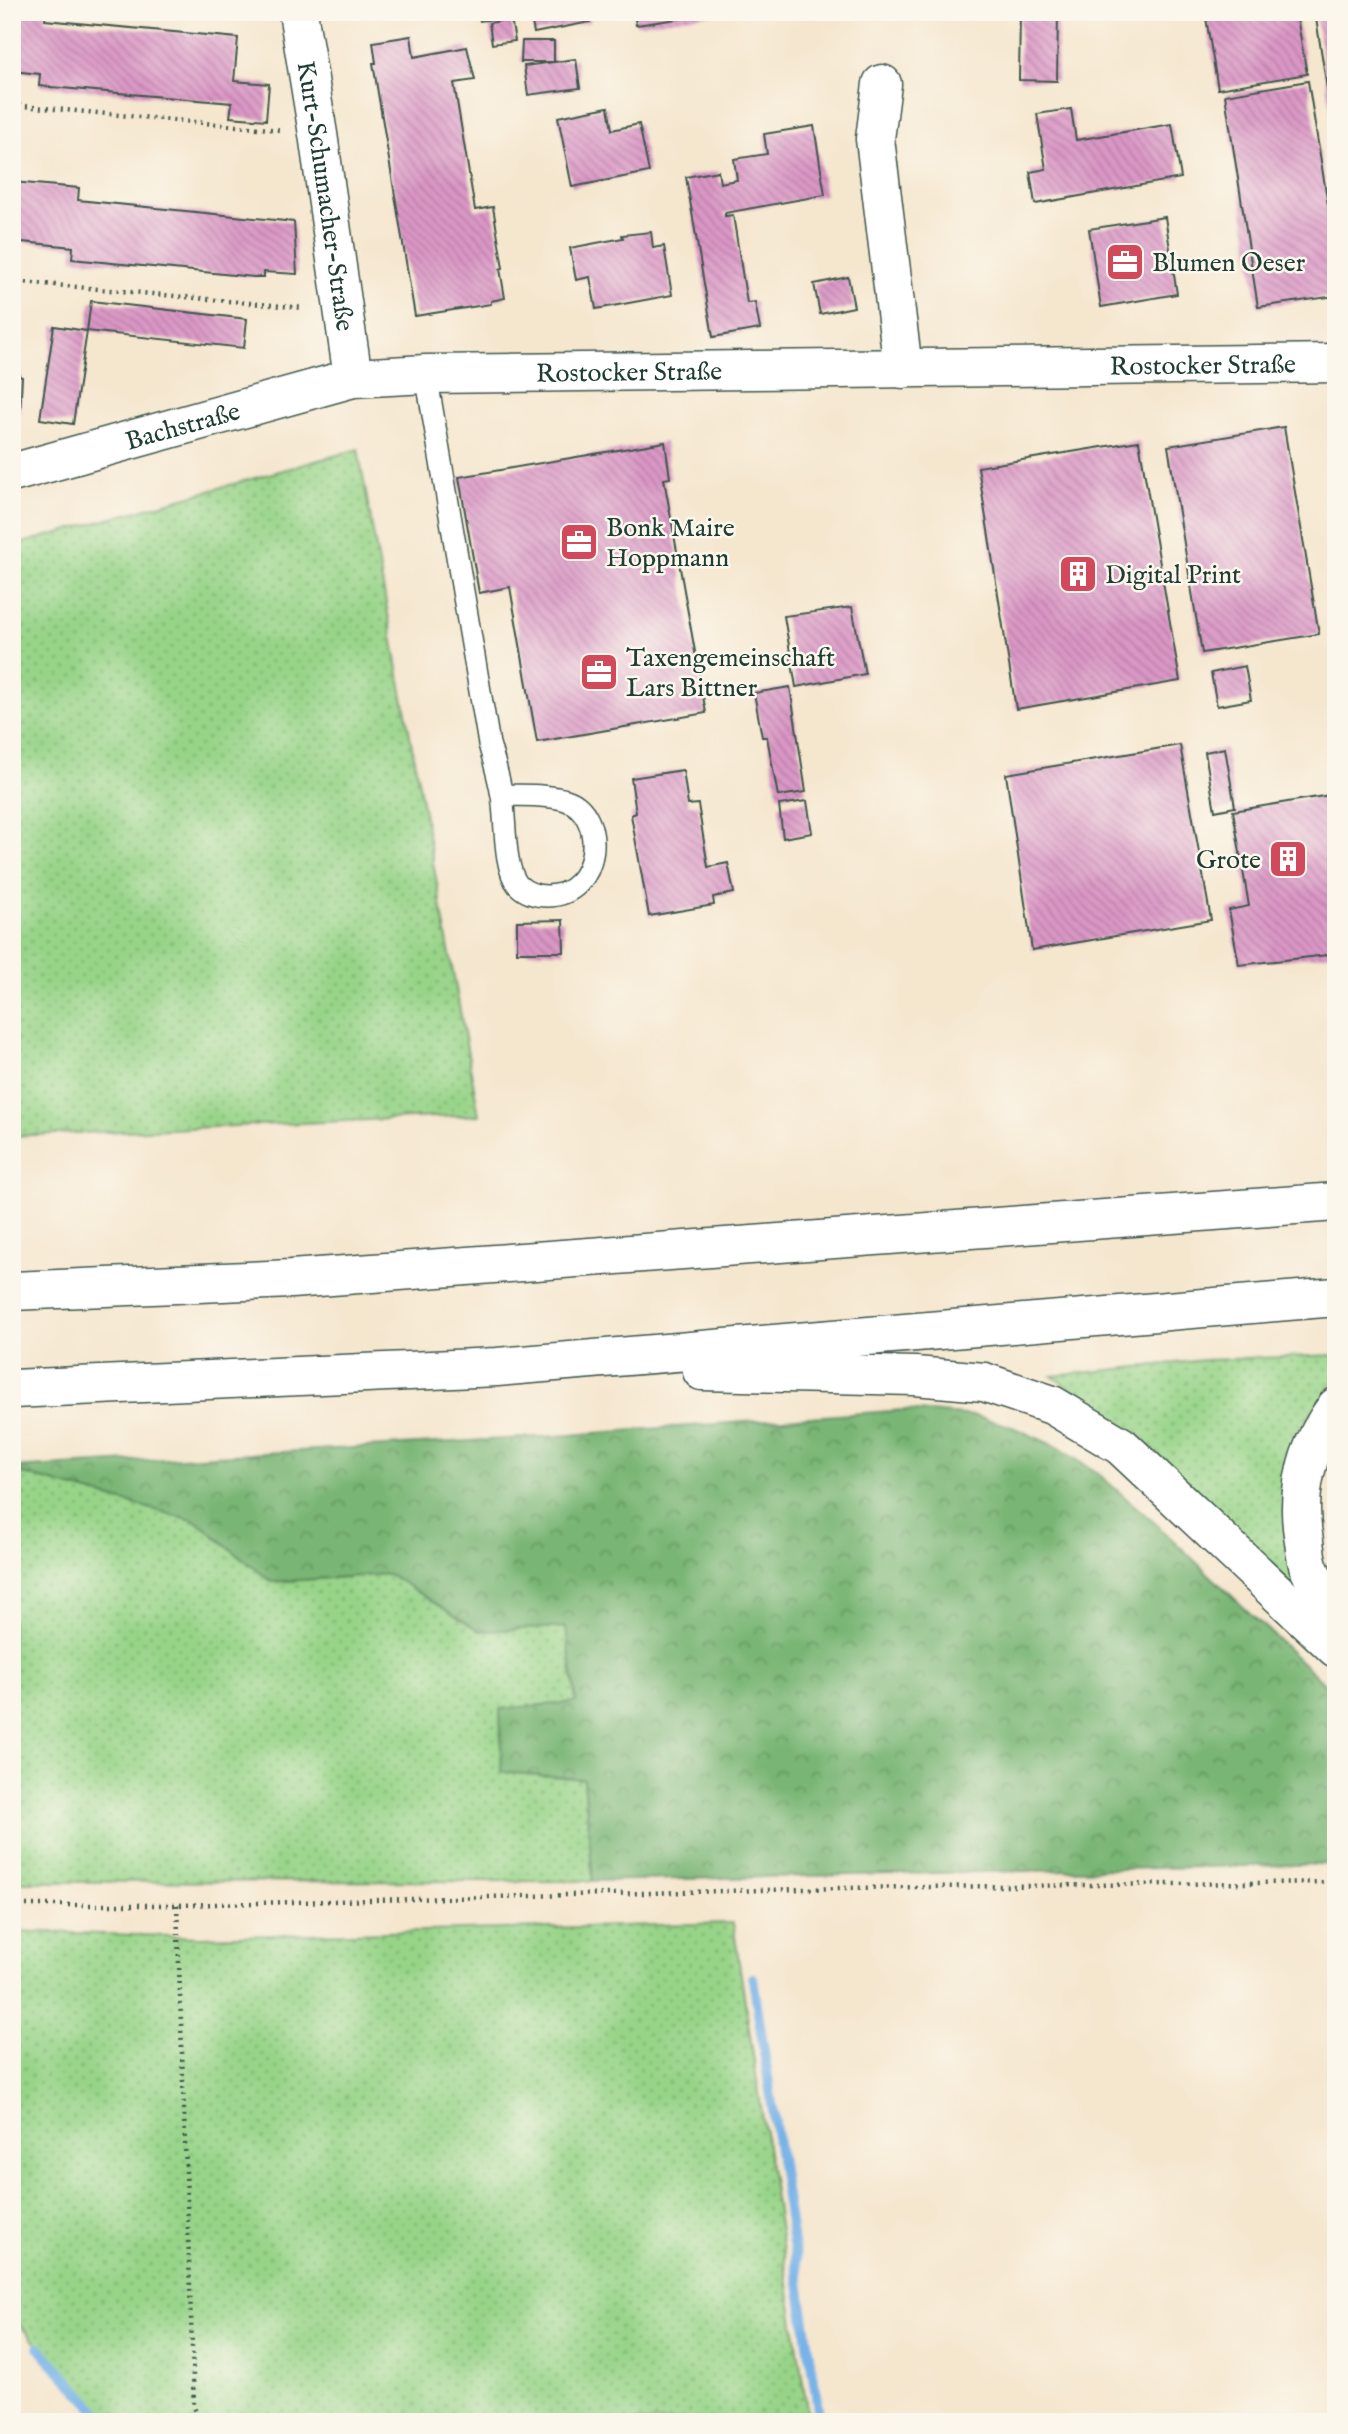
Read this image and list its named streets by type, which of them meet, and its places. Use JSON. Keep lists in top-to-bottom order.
{
  "streets": {
    "main road": ["Kurt-Schumacher-Straße", "Rostocker Straße", "Bachstraße"]
  },
  "crossings": [
    ["Kurt-Schumacher-Straße", "Rostocker Straße"],
    ["Kurt-Schumacher-Straße", "Bachstraße"],
    ["Rostocker Straße", "Bachstraße"]
  ],
  "places": {
    "office": ["Blumen Oeser", "Bonk Maire Hoppmann", "Taxengemeinschaft Lars Bittner"],
    "building": ["Digital Print", "Grote"]
  }
}
